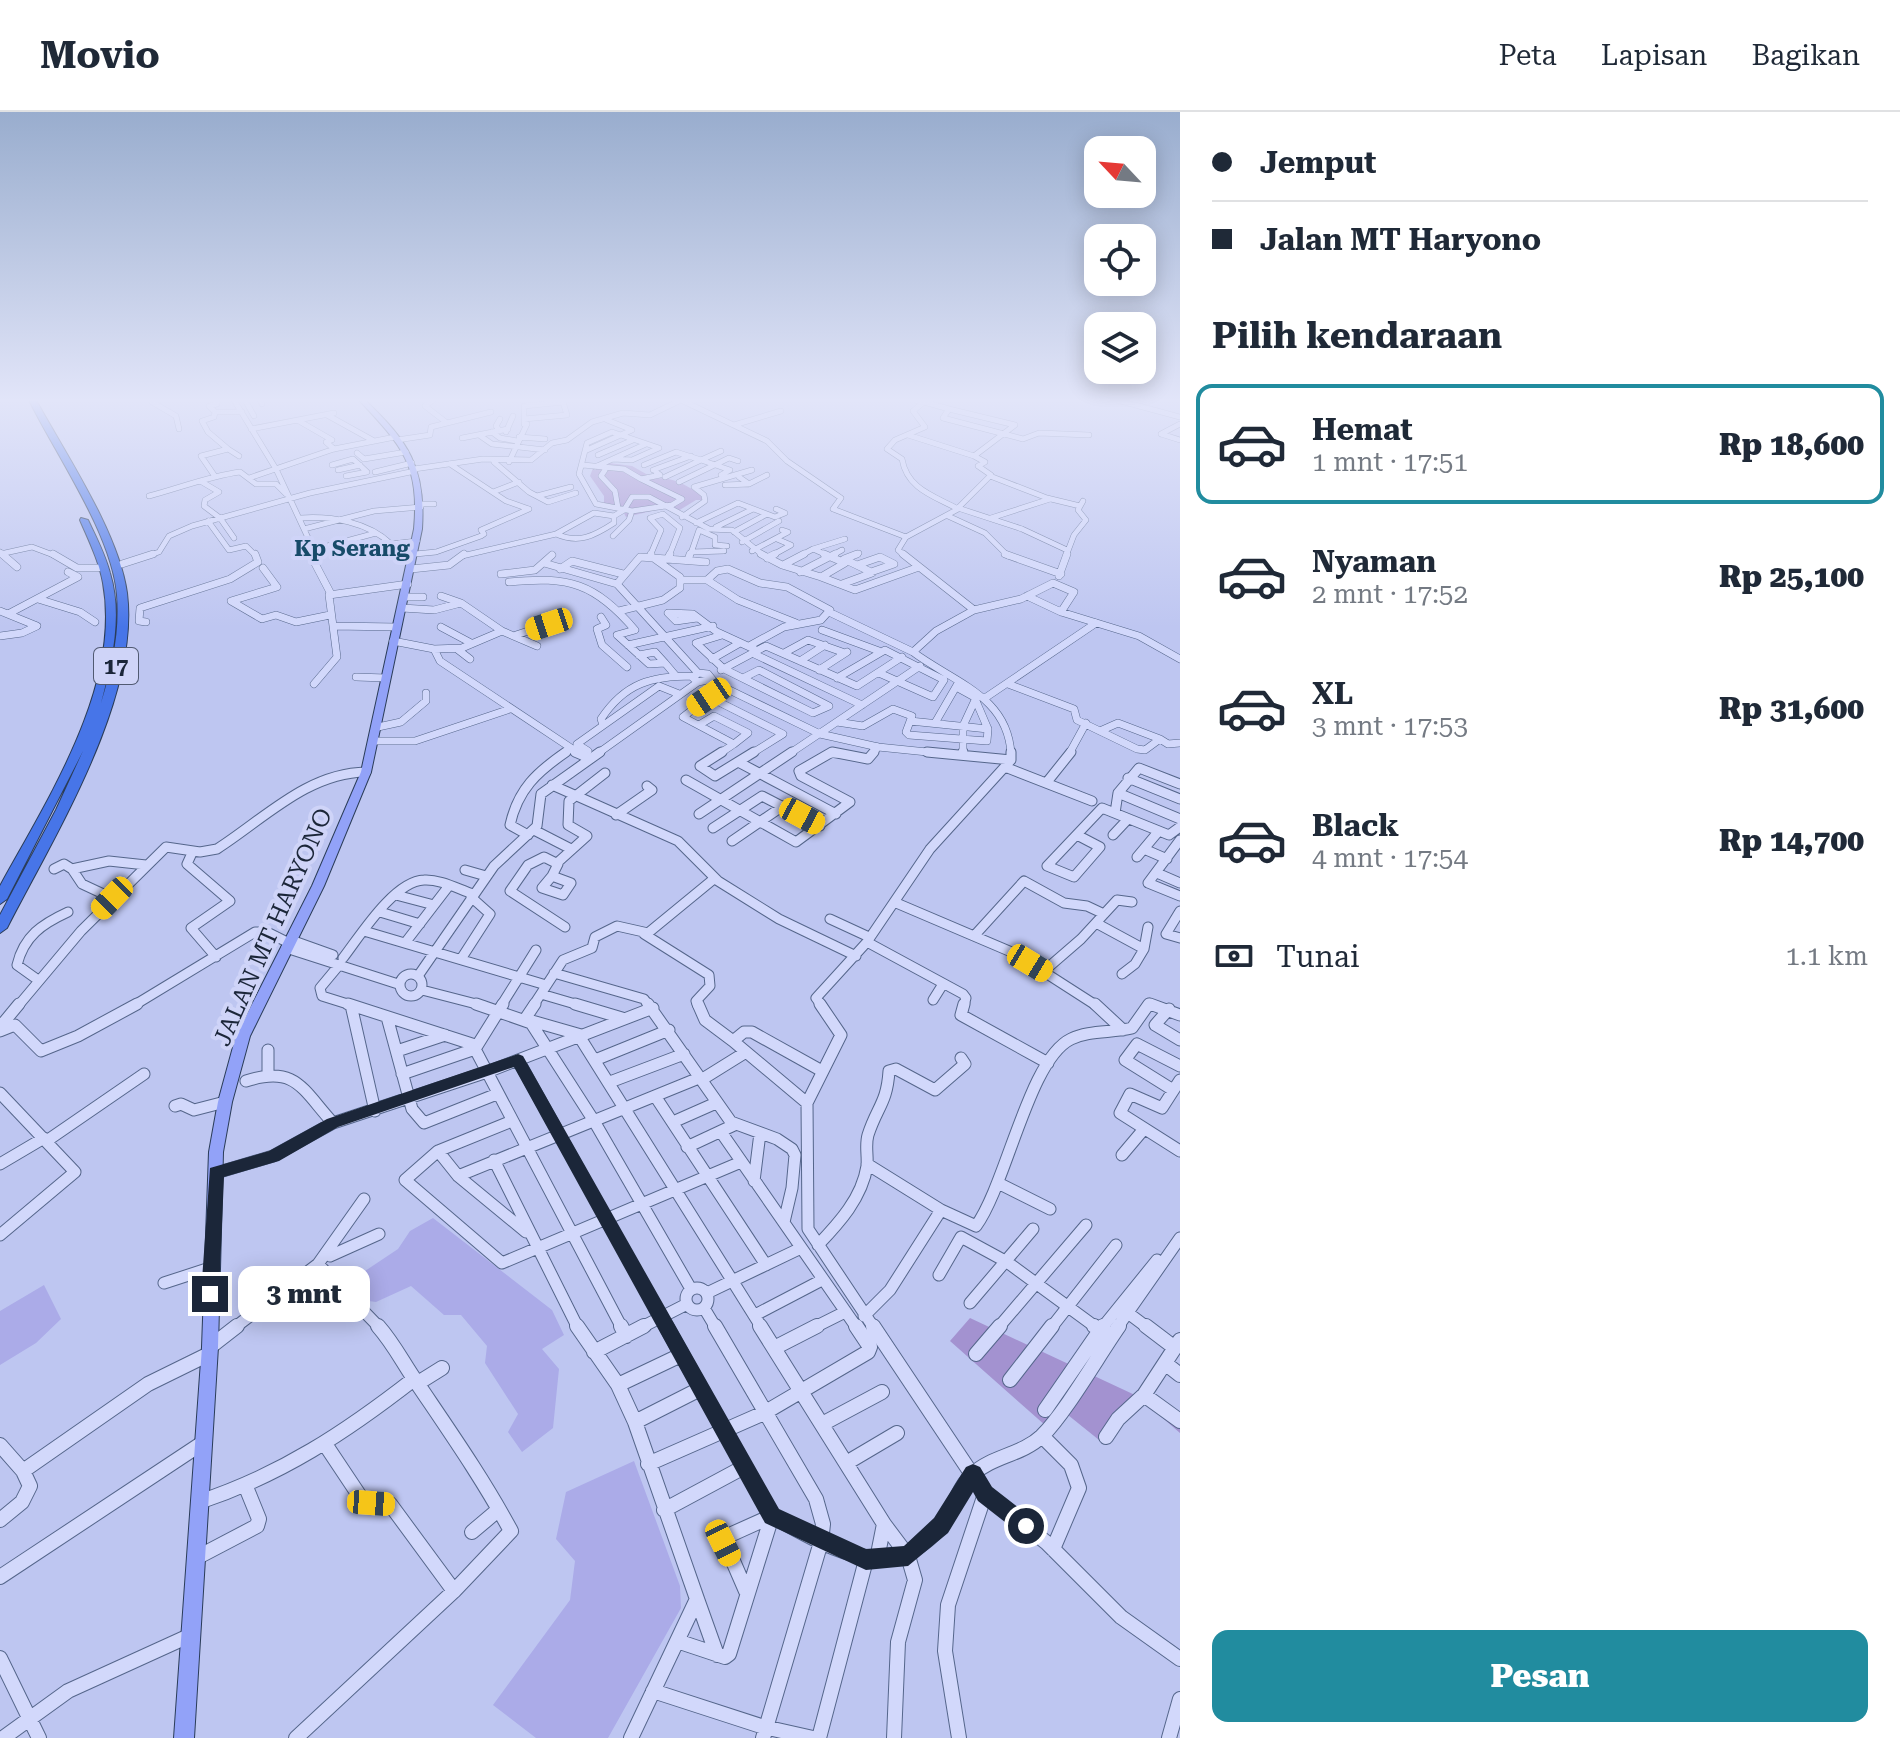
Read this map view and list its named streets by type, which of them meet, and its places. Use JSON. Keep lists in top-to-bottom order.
{
  "streets": {
    "highway": ["17"],
    "main road": ["JALAN MT HARYONO"]
  },
  "districts": ["Kp Serang"],
  "north": "top left",
  "page": {
    "header": "Movio",
    "nav": ["Peta", "Lapisan", "Bagikan"],
    "banner": ["Jemput", "Jalan MT Haryono"],
    "heading": "Pilih kendaraan",
    "list": [
      {
        "name": "Hemat",
        "note": "1 mnt · 17:51",
        "value": "Rp 18,600"
      },
      {
        "name": "Nyaman",
        "note": "2 mnt · 17:52",
        "value": "Rp 25,100"
      },
      {
        "name": "XL",
        "note": "3 mnt · 17:53",
        "value": "Rp 31,600"
      },
      {
        "name": "Black",
        "note": "4 mnt · 17:54",
        "value": "Rp 14,700"
      }
    ],
    "pay": ["Tunai", "1.1 km"],
    "bubble": "3 mnt",
    "buttons": "Pesan"
  }
}
